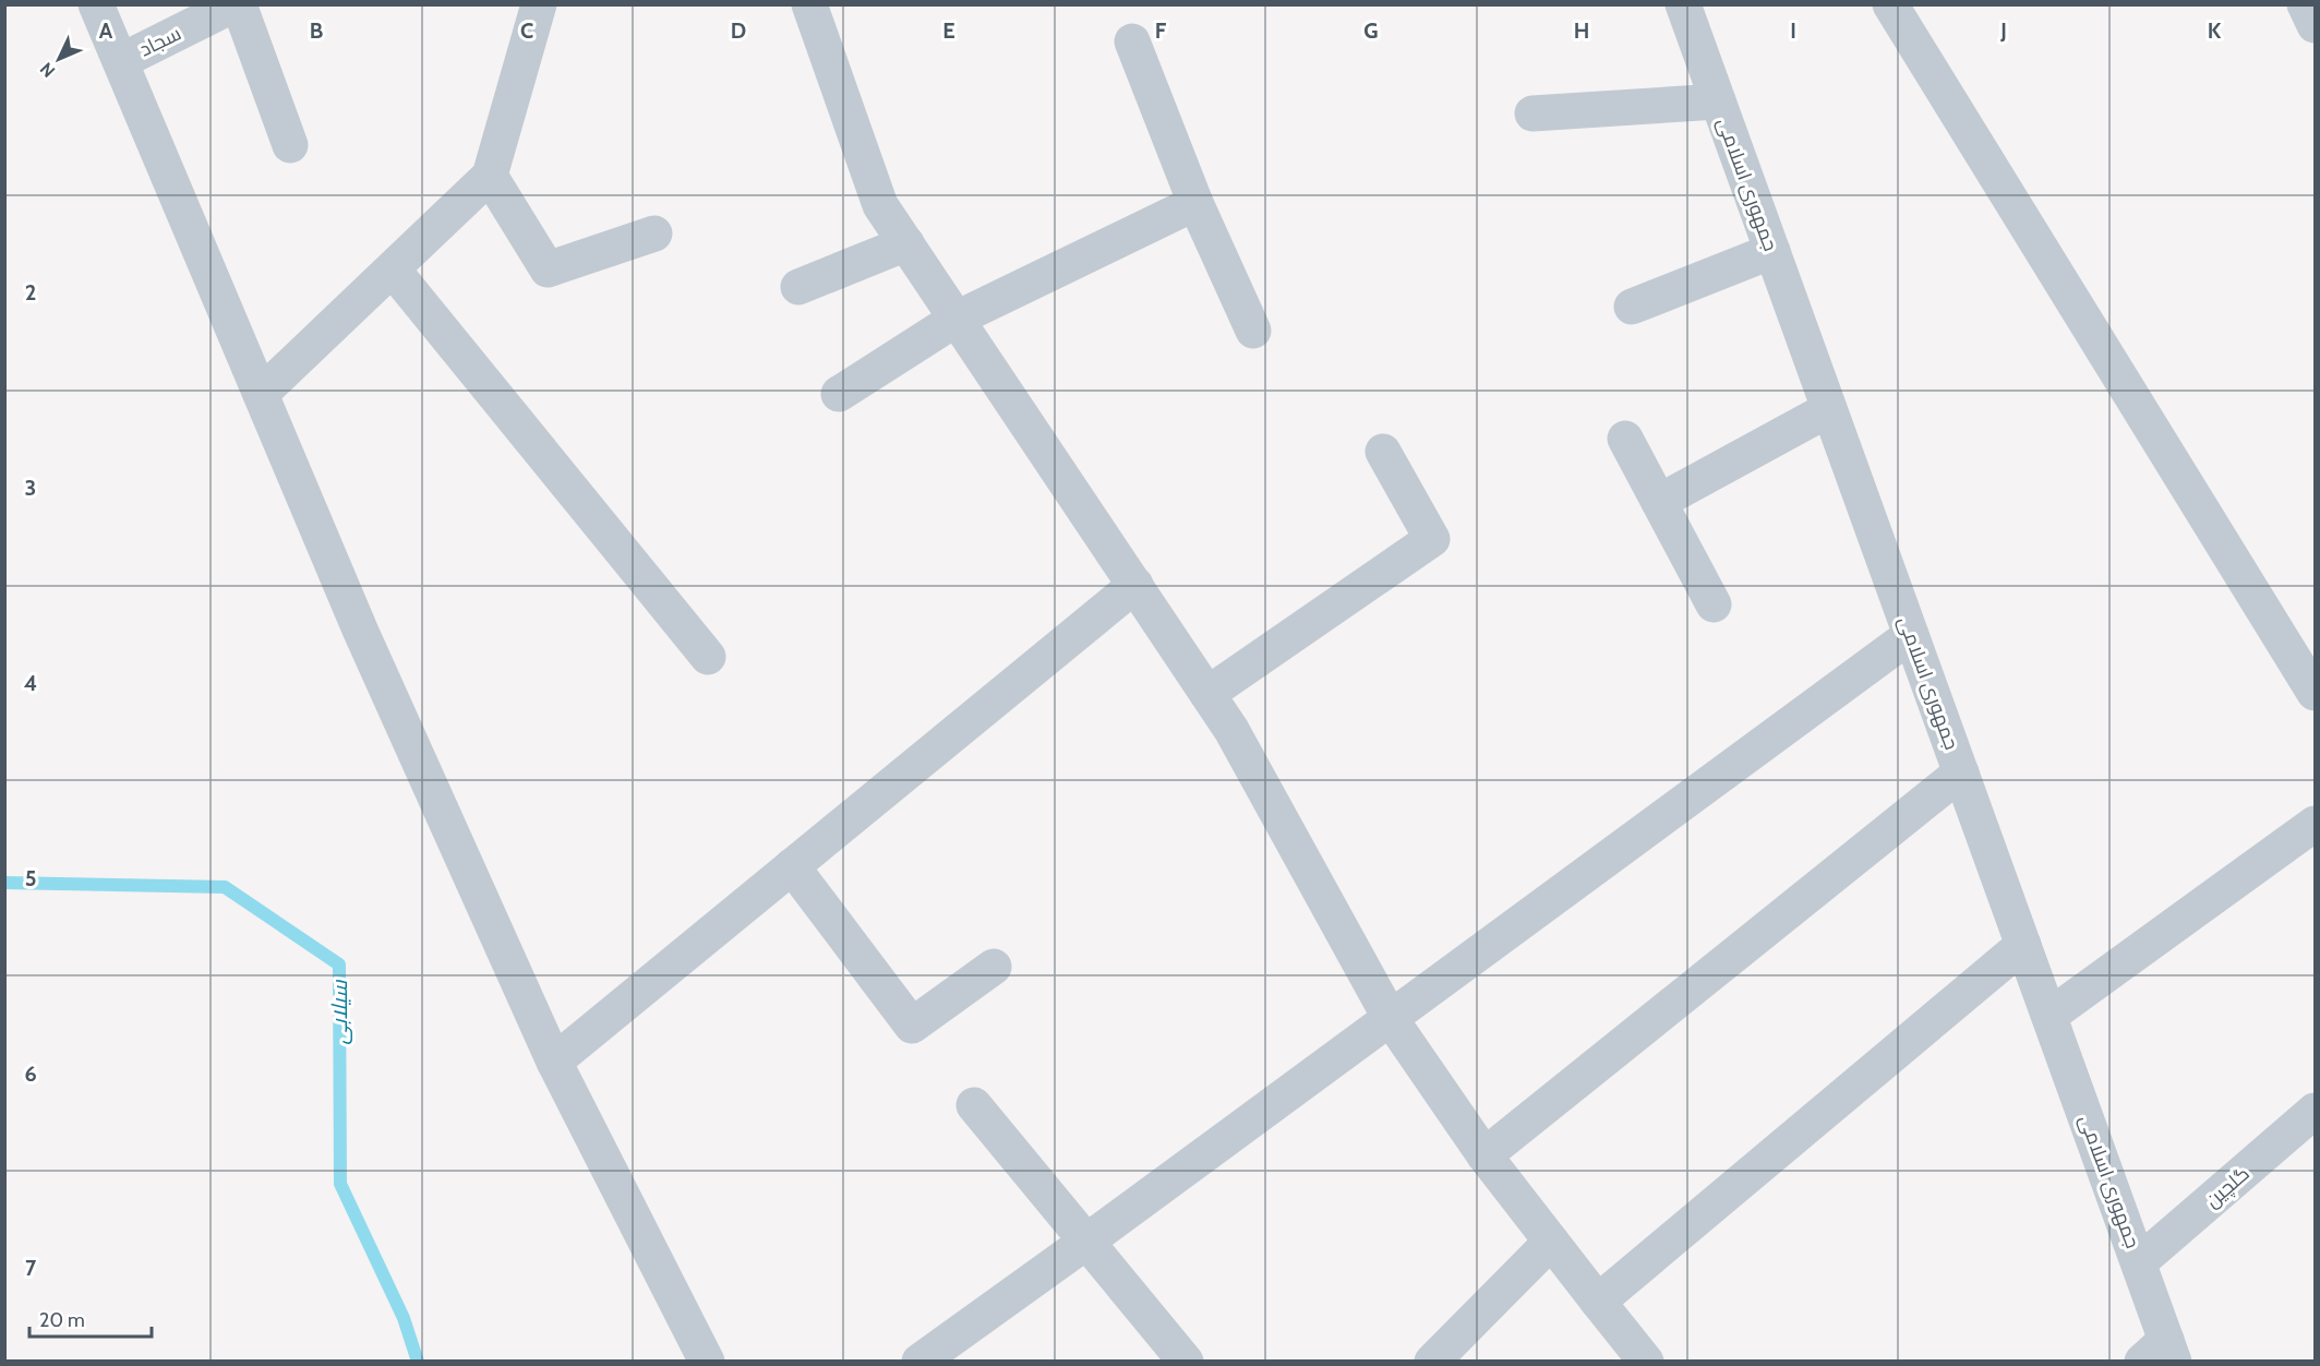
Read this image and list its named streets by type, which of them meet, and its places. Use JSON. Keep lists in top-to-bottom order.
{
  "streets": {
    "street": ["سجاد", "جمهوری اسلامی", "گلچین"]
  },
  "crossings": [
    ["جمهوری اسلامی", "گلچین"]
  ],
  "water": ["سیلابی"],
  "scale_bar": "20 m",
  "north": "bottom left",
  "grid": {
    "columns": [
      "A",
      "B",
      "C",
      "D",
      "E",
      "F",
      "G",
      "H",
      "I",
      "J",
      "K"
    ],
    "rows": [
      "2",
      "3",
      "4",
      "5",
      "6",
      "7"
    ]
  }
}
